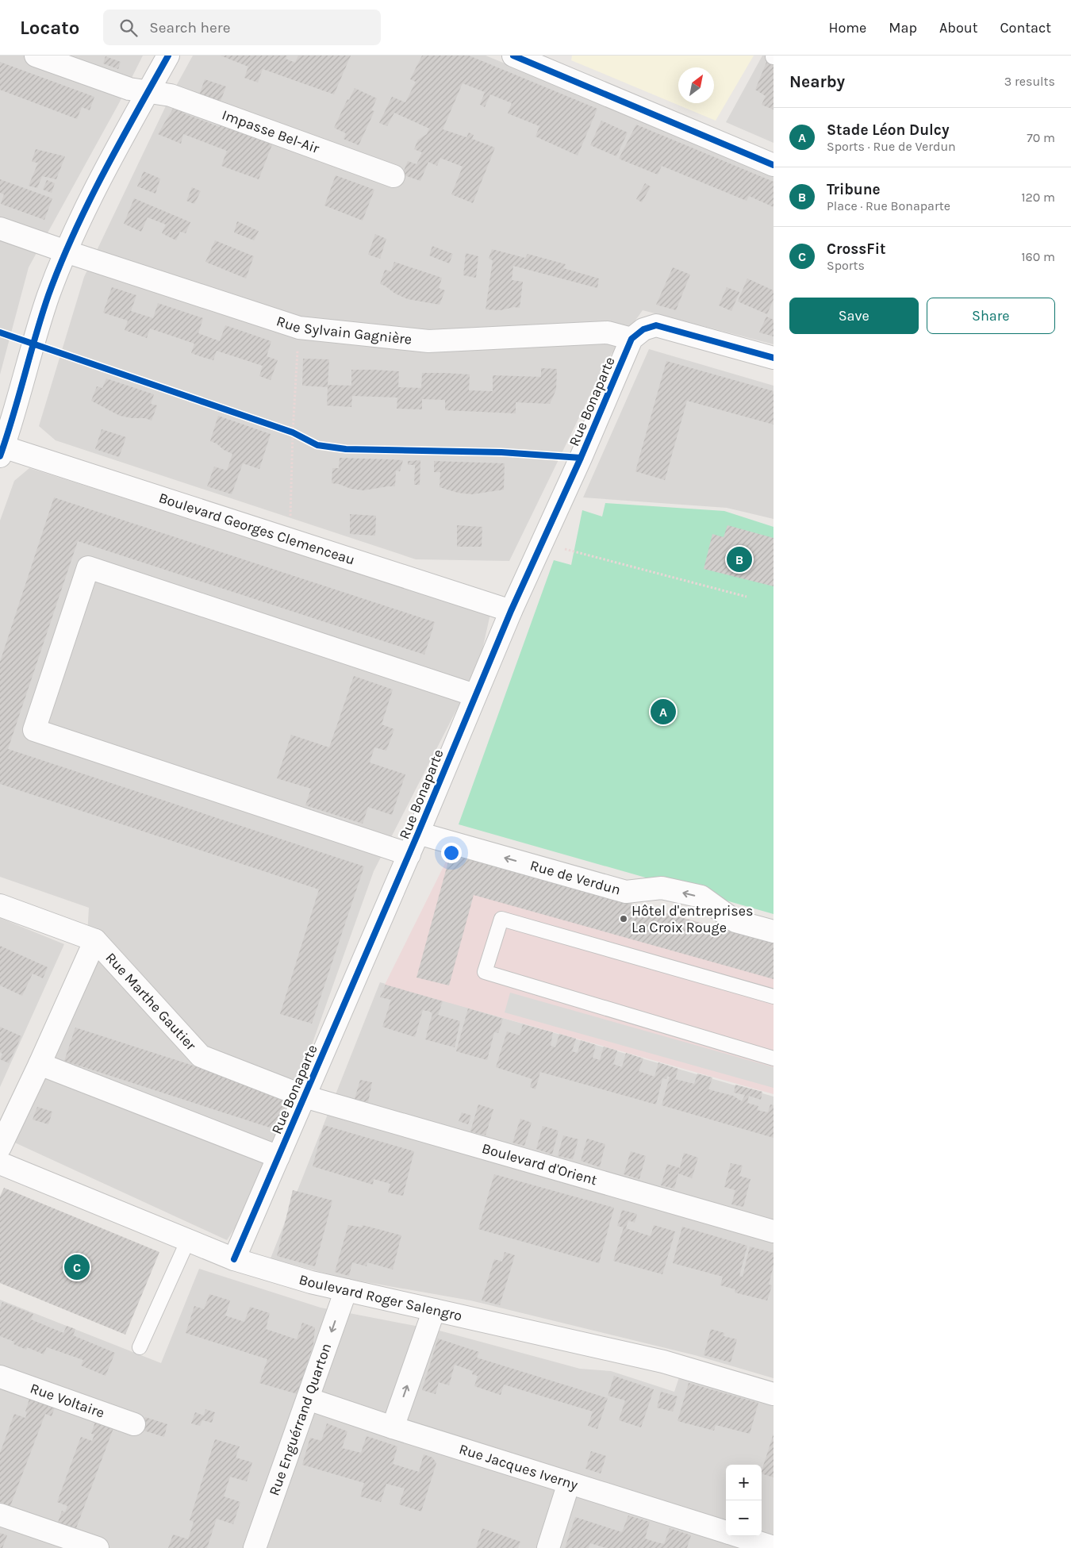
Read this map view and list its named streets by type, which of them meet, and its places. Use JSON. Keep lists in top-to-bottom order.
{
  "streets": {
    "street": [
      "Impasse Bel-Air",
      "Rue Sylvain Gagnière",
      "Rue Bonaparte",
      "Boulevard Georges Clemenceau",
      "Rue de Verdun",
      "Rue Marthe Gautier",
      "Boulevard d'Orient",
      "Boulevard Roger Salengro",
      "Rue Voltaire",
      "Rue Enguérrand Quarton",
      "Rue Jacques Iverny"
    ]
  },
  "crossings": [
    ["Rue Sylvain Gagnière", "Rue Bonaparte"],
    ["Rue Bonaparte", "Boulevard Georges Clemenceau"],
    ["Rue Bonaparte", "Rue de Verdun"],
    ["Rue Bonaparte", "Rue Marthe Gautier"],
    ["Rue Bonaparte", "Boulevard d'Orient"],
    ["Rue Bonaparte", "Boulevard Roger Salengro"],
    ["Rue Marthe Gautier", "Boulevard d'Orient"],
    ["Boulevard Roger Salengro", "Rue Enguérrand Quarton"],
    ["Rue Enguérrand Quarton", "Rue Jacques Iverny"]
  ],
  "one_way": ["Rue de Verdun"],
  "places": ["Hôtel d'entreprises La Croix Rouge"],
  "north": "top right",
  "page": {
    "header": "Locato",
    "search": "Search here",
    "nav": [
      "Home",
      "Map",
      "About",
      "Contact"
    ],
    "heading": ["Nearby", "3 results"],
    "list": [
      {
        "mark": "A",
        "name": "Stade Léon Dulcy",
        "note": "Sports · Rue de Verdun",
        "value": "70 m"
      },
      {
        "mark": "B",
        "name": "Tribune",
        "note": "Place · Rue Bonaparte",
        "value": "120 m"
      },
      {
        "mark": "C",
        "name": "CrossFit",
        "note": "Sports",
        "value": "160 m"
      }
    ],
    "buttons": ["Save", "Share"],
    "pins": ["B", "A", "C"],
    "map_buttons": ["+", "−"]
  }
}
